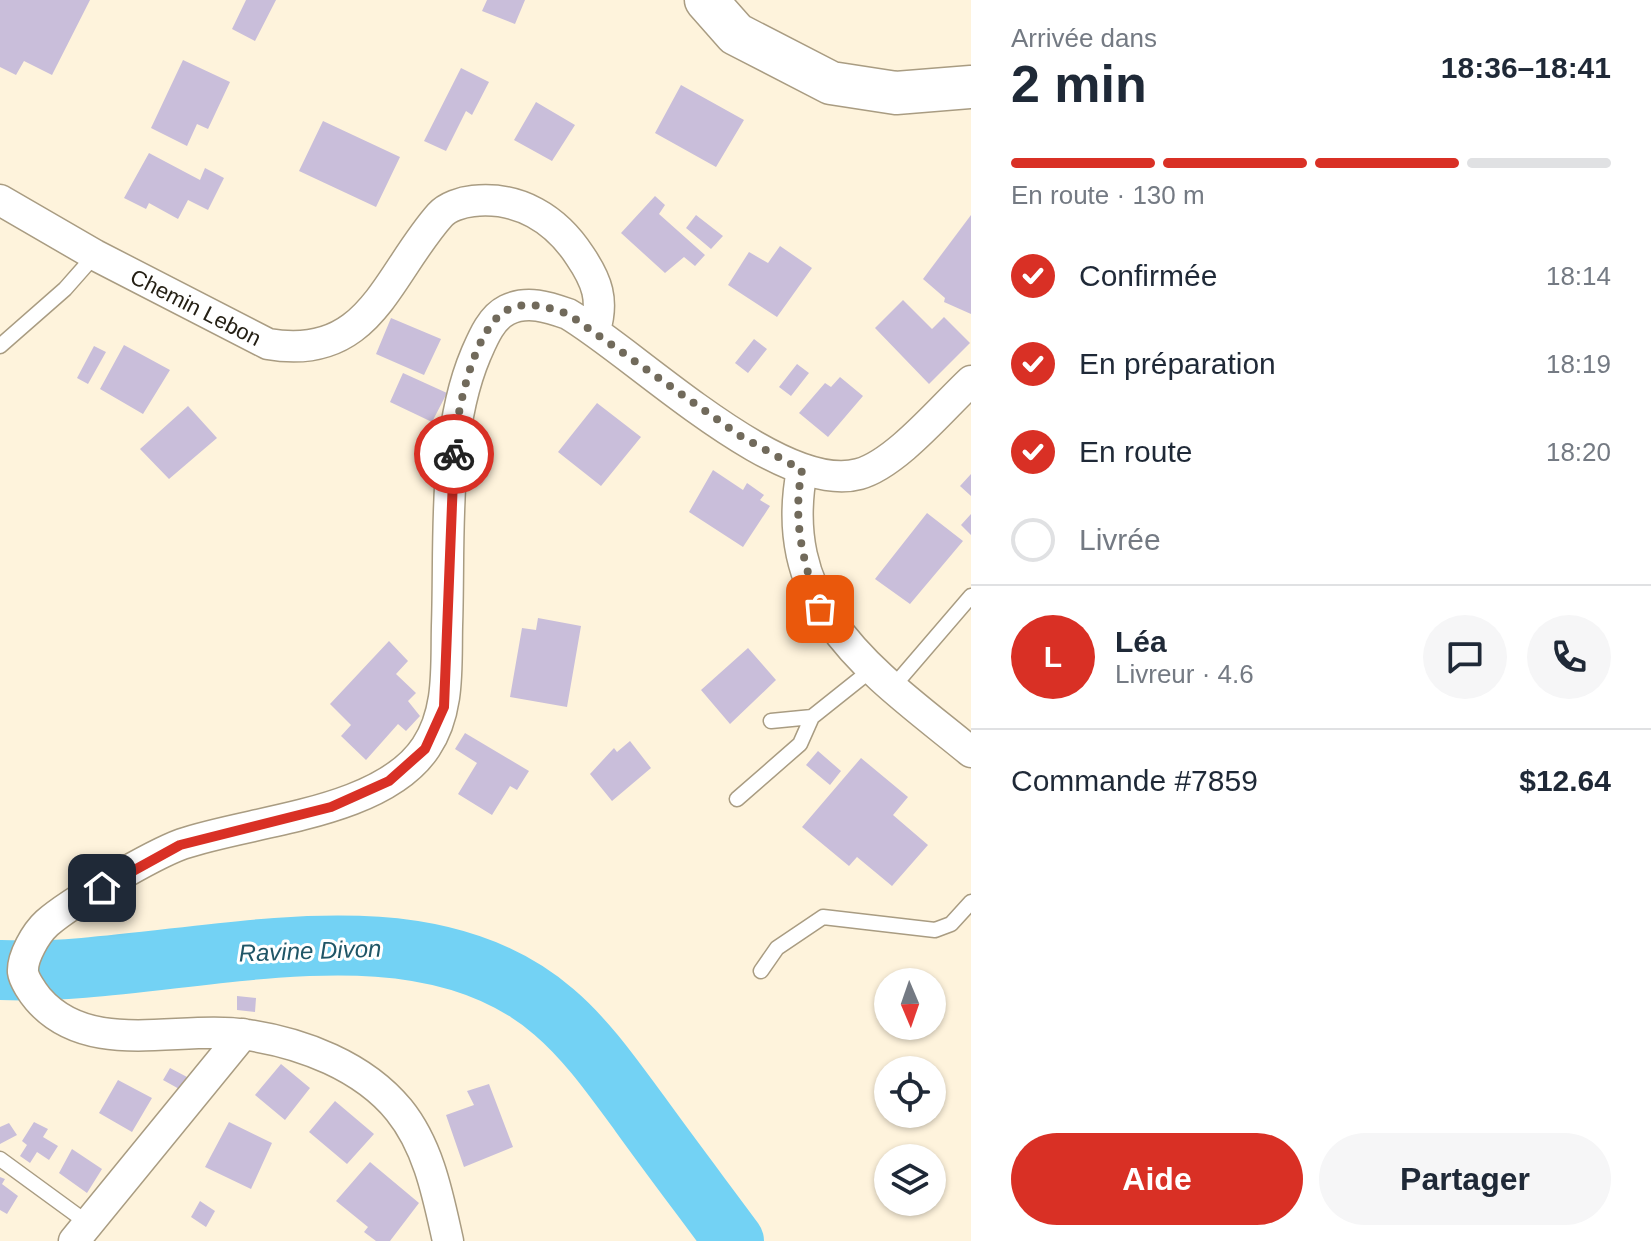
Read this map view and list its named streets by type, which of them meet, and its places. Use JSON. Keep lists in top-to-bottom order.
{
  "streets": {
    "street": ["Chemin Lebon"]
  },
  "water": ["Ravine Divon"],
  "north": "bottom",
  "page": {
    "heading": ["2 min", "Arrivée dans", "18:36–18:41"],
    "panel": [
      "Léa",
      "Livreur · 4.6",
      "Commande #7859",
      "$12.64"
    ],
    "bar": "En route · 130 m",
    "list": [
      ["Confirmée", "18:14"],
      ["En préparation", "18:19"],
      ["En route", "18:20"],
      "Livrée"
    ],
    "round": "L",
    "buttons": ["Aide", "Partager"]
  }
}
